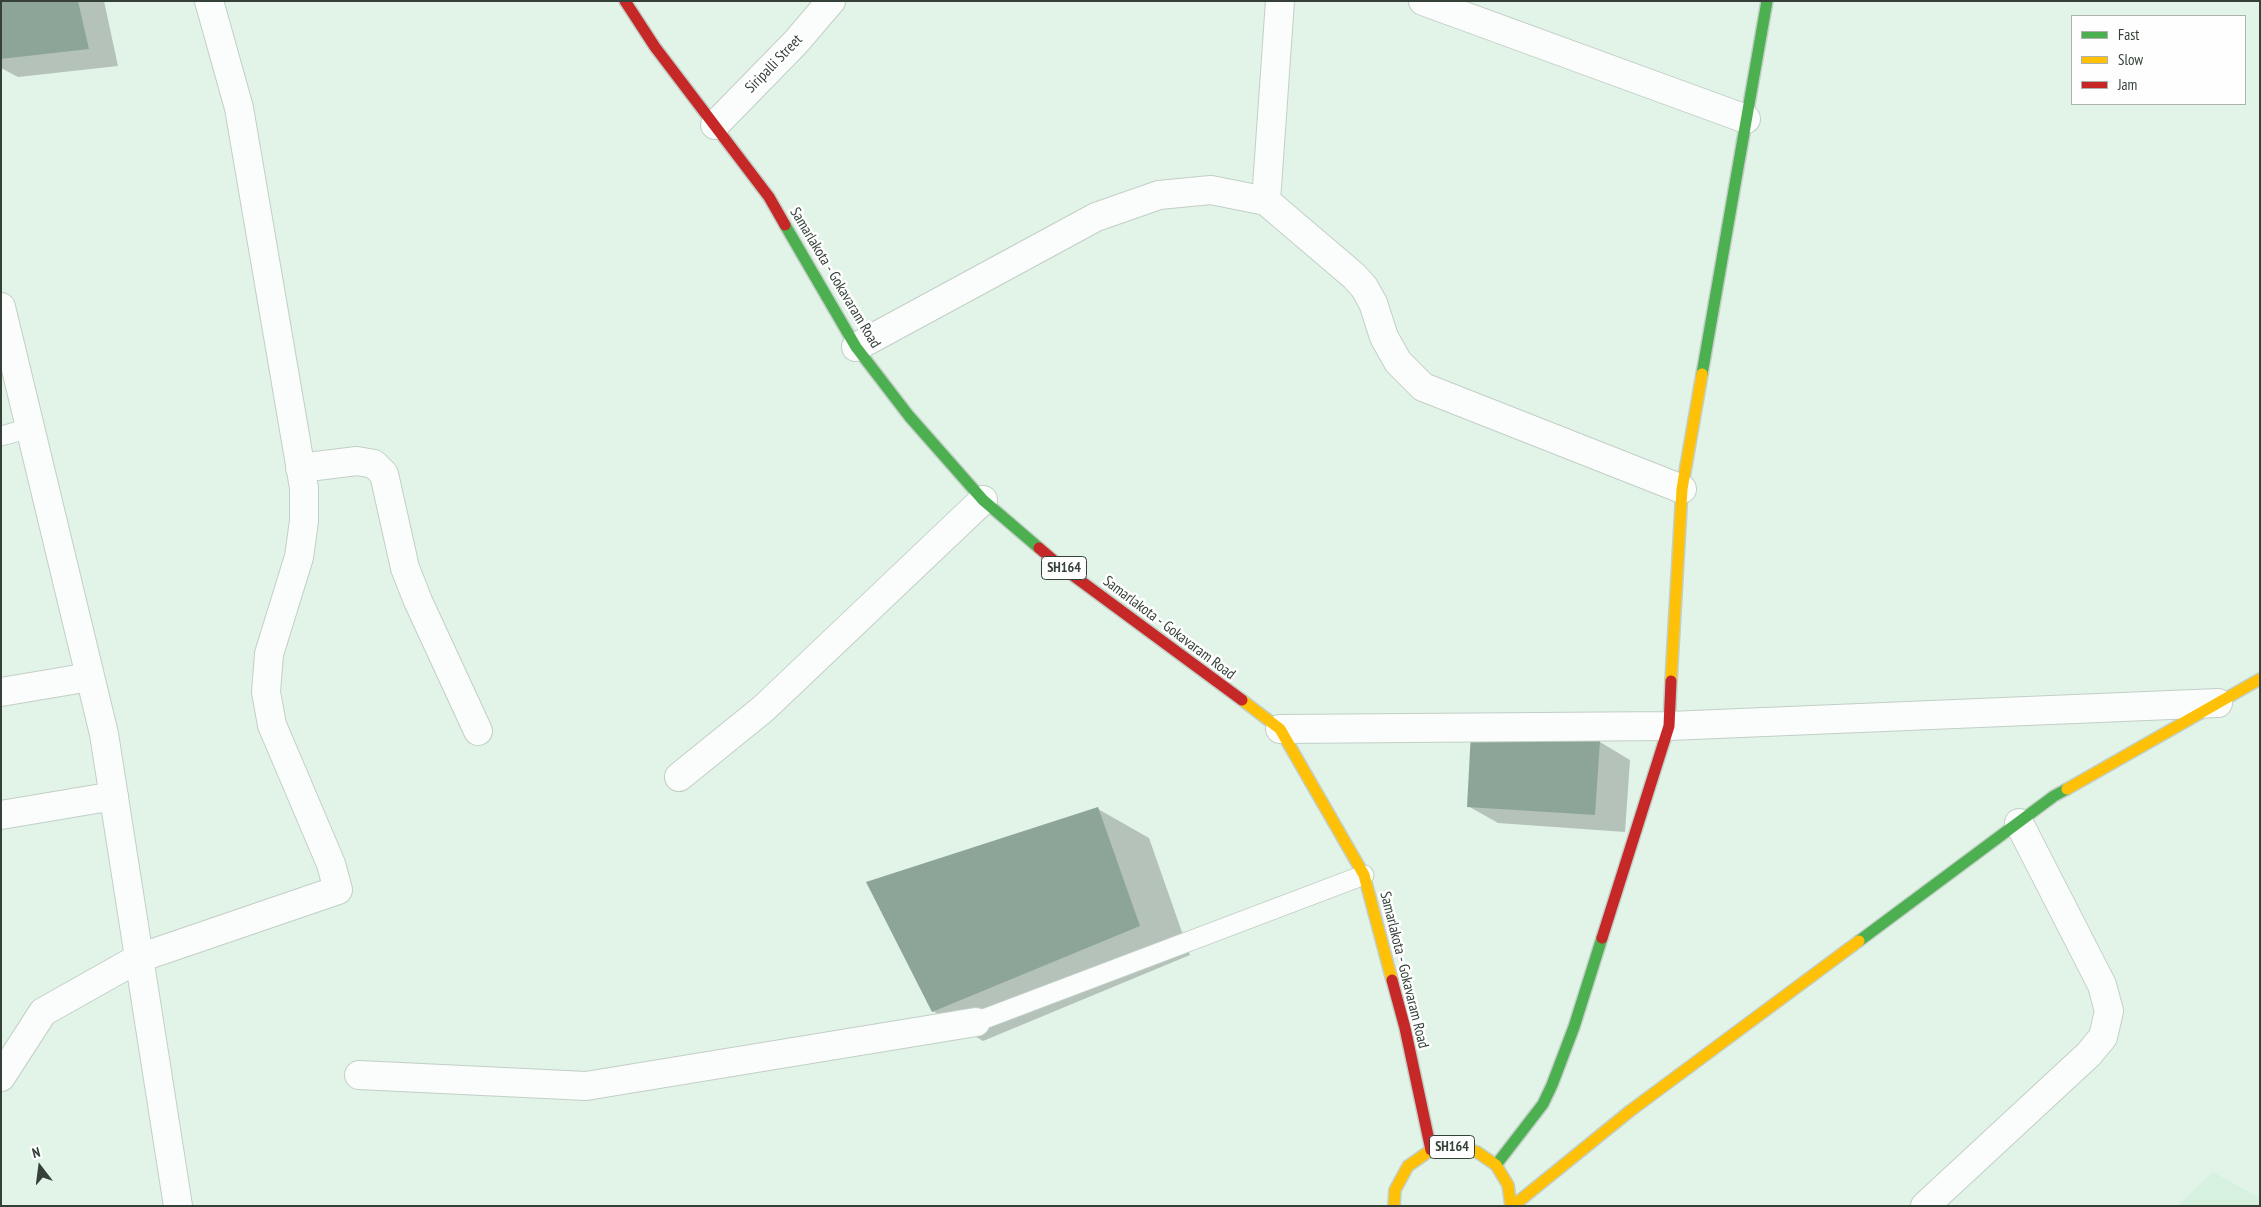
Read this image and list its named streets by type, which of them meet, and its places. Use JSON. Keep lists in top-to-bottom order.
{
  "streets": {
    "main road": ["Samarlakota - Gokavaram Road", "SH164"],
    "street": ["Siripalli Street"]
  },
  "crossings": [
    ["Siripalli Street", "Samarlakota - Gokavaram Road"],
    ["Samarlakota - Gokavaram Road", "SH164"]
  ],
  "legend": ["Fast", "Slow", "Jam"],
  "north": "top"
}
